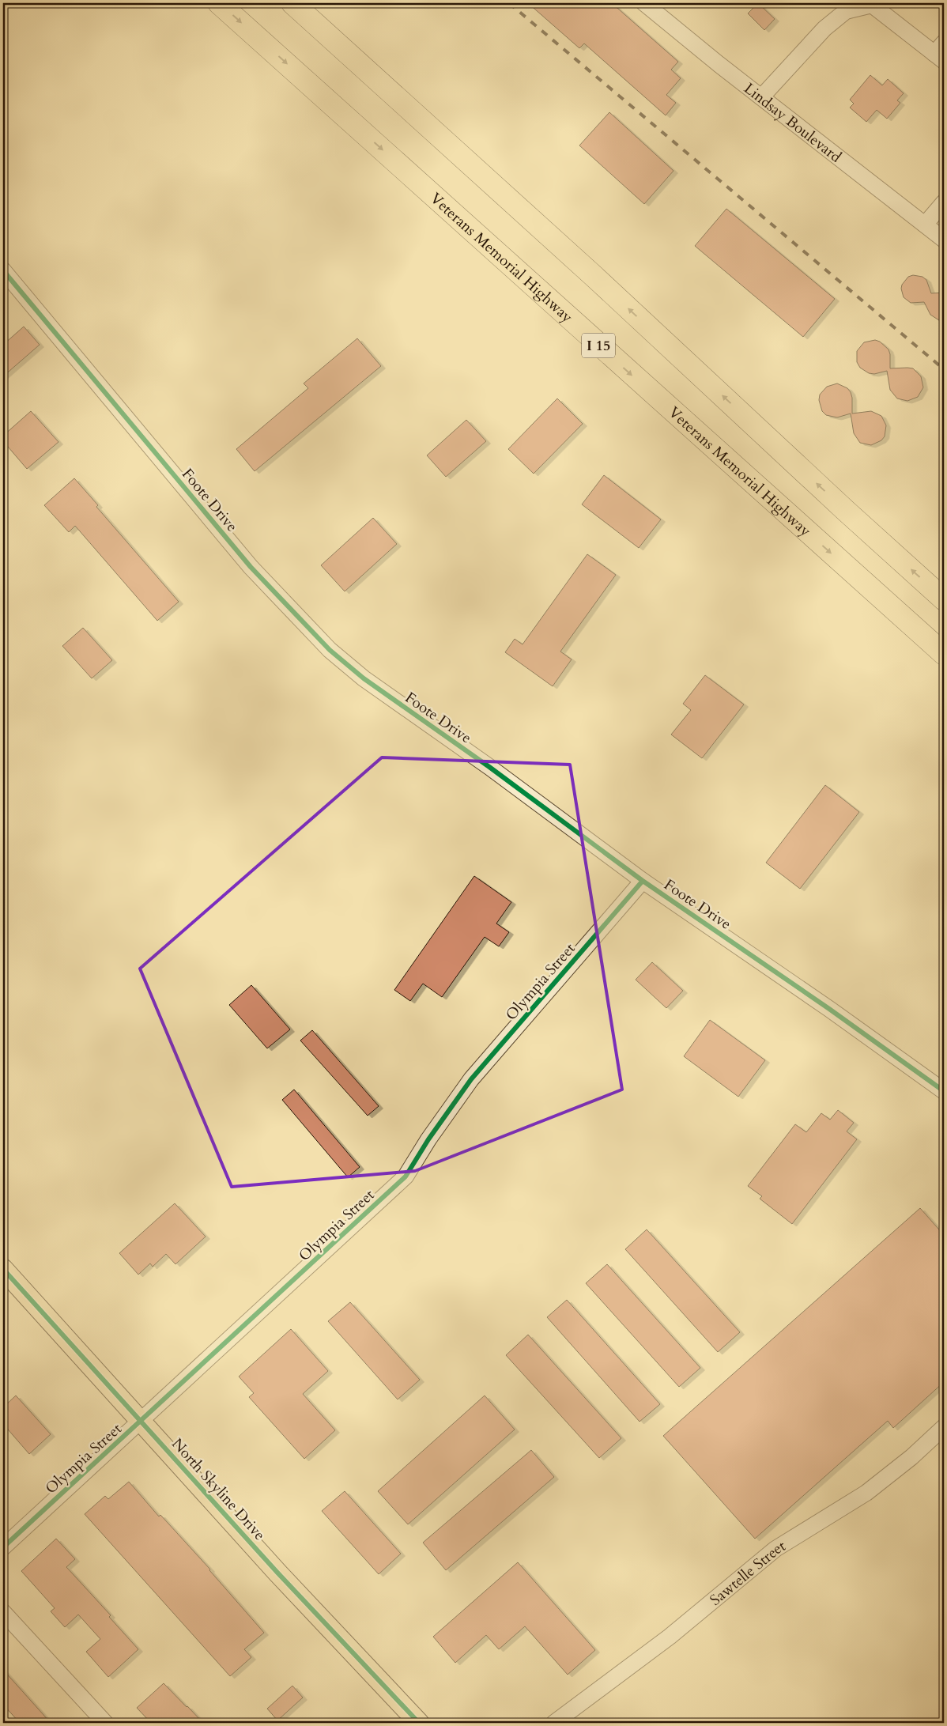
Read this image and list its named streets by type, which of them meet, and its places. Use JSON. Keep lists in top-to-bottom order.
{
  "streets": {
    "highway": ["Veterans Memorial Highway", "I 15"],
    "main road": ["North Skyline Drive"],
    "street": [
      "Lindsay Boulevard",
      "Foote Drive",
      "Olympia Street",
      "Sawtelle Street"
    ]
  },
  "crossings": [
    ["Foote Drive", "Olympia Street"],
    ["Olympia Street", "North Skyline Drive"]
  ]
}
